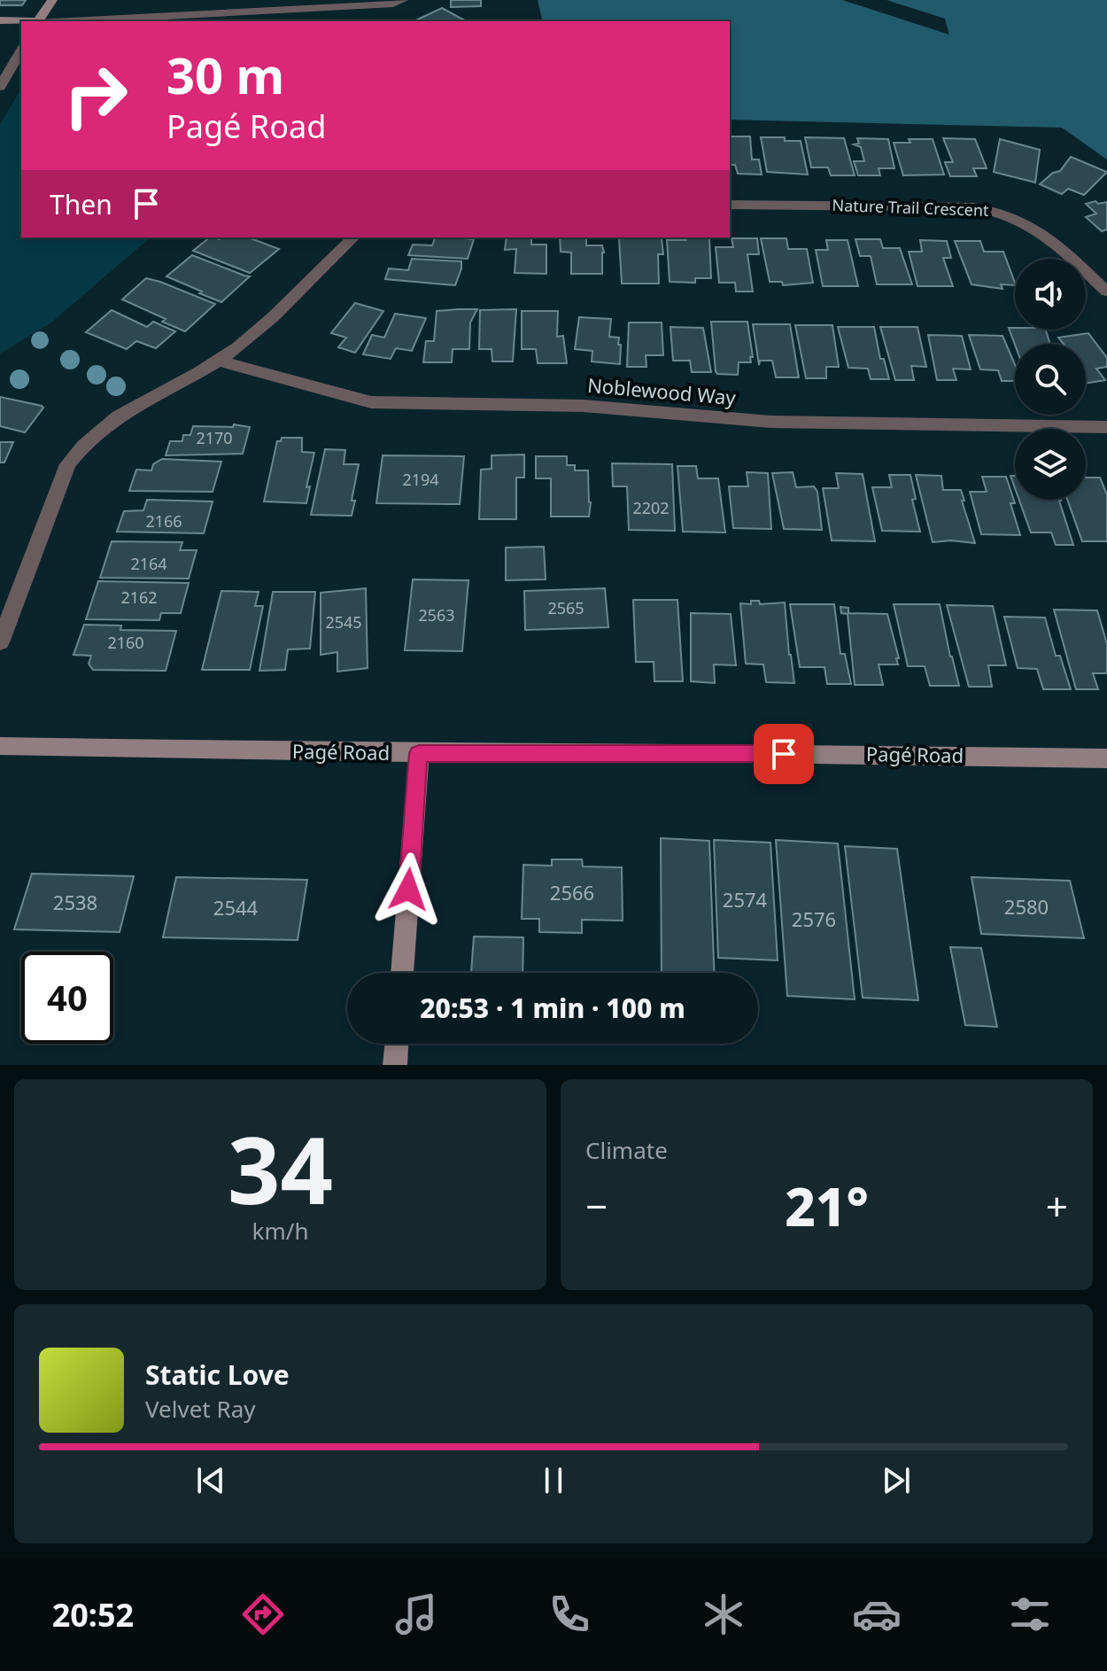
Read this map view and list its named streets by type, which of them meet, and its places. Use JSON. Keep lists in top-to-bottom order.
{
  "streets": {
    "street": ["Nature Trail Crescent", "Noblewood Way", "Pagé Road"]
  },
  "house_numbers": [
    "2170",
    "2194",
    "2202",
    "2166",
    "2164",
    "2162",
    "2565",
    "2563",
    "2545",
    "2160",
    "2566",
    "2574",
    "2538",
    "2580",
    "2544",
    "2576"
  ],
  "page": {
    "turn": ["30 m", "Pagé Road"],
    "then": "Then",
    "limit": "40",
    "trip": "20:53 · 1 min · 100 m",
    "tile": [
      ["34", "km/h"],
      "Climate"
    ],
    "heat": ["−", "21°", "+"],
    "song": ["Static Love", "Velvet Ray"],
    "tabs": "20:52"
  }
}
